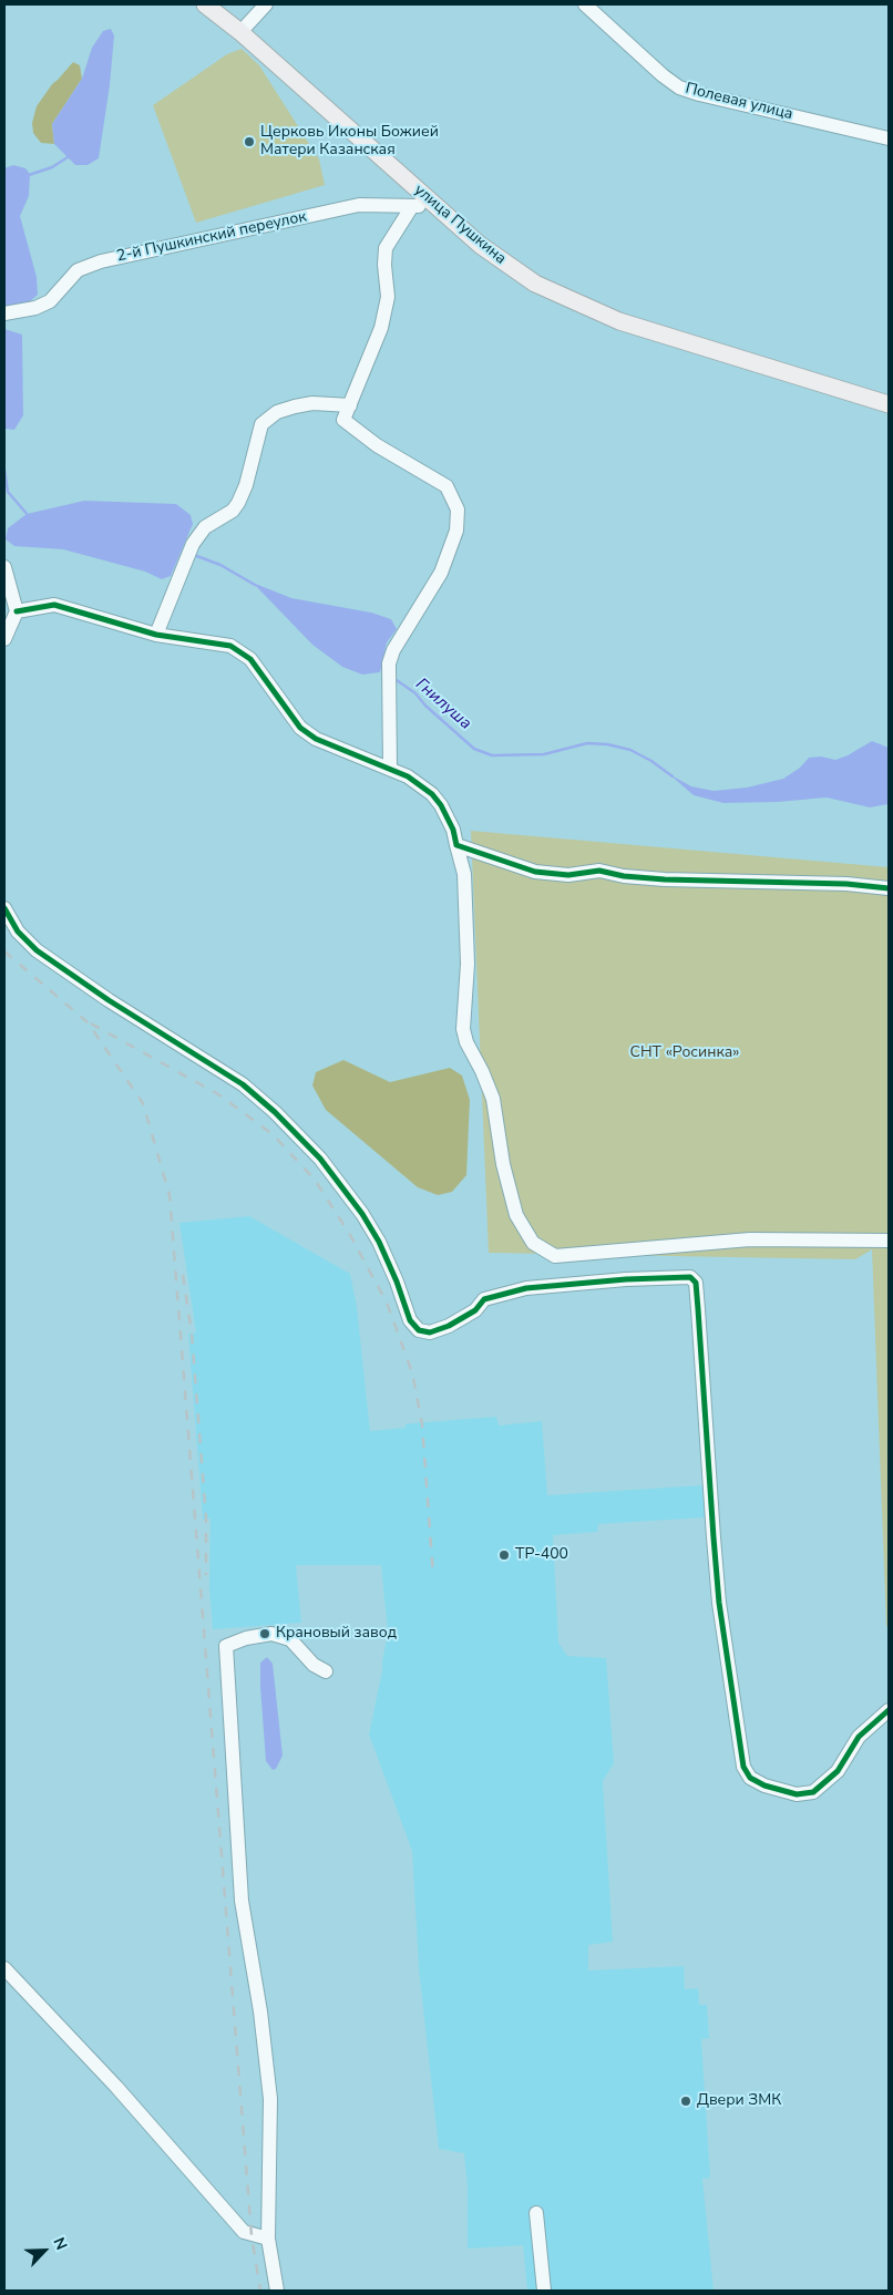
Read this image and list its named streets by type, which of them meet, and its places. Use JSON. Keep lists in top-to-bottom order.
{
  "streets": {
    "main road": ["улица Пушкина"],
    "street": ["Полевая улица", "2-й Пушкинский переулок"]
  },
  "crossings": [
    ["улица Пушкина", "2-й Пушкинский переулок"]
  ],
  "water": ["Гнилуша"],
  "parks": ["СНТ «Росинка»"],
  "places": [
    "Церковь Иконы Божией Матери Казанская",
    "ТР-400",
    "Крановый завод",
    "Двери ЗМК"
  ],
  "north": "top right"
}
